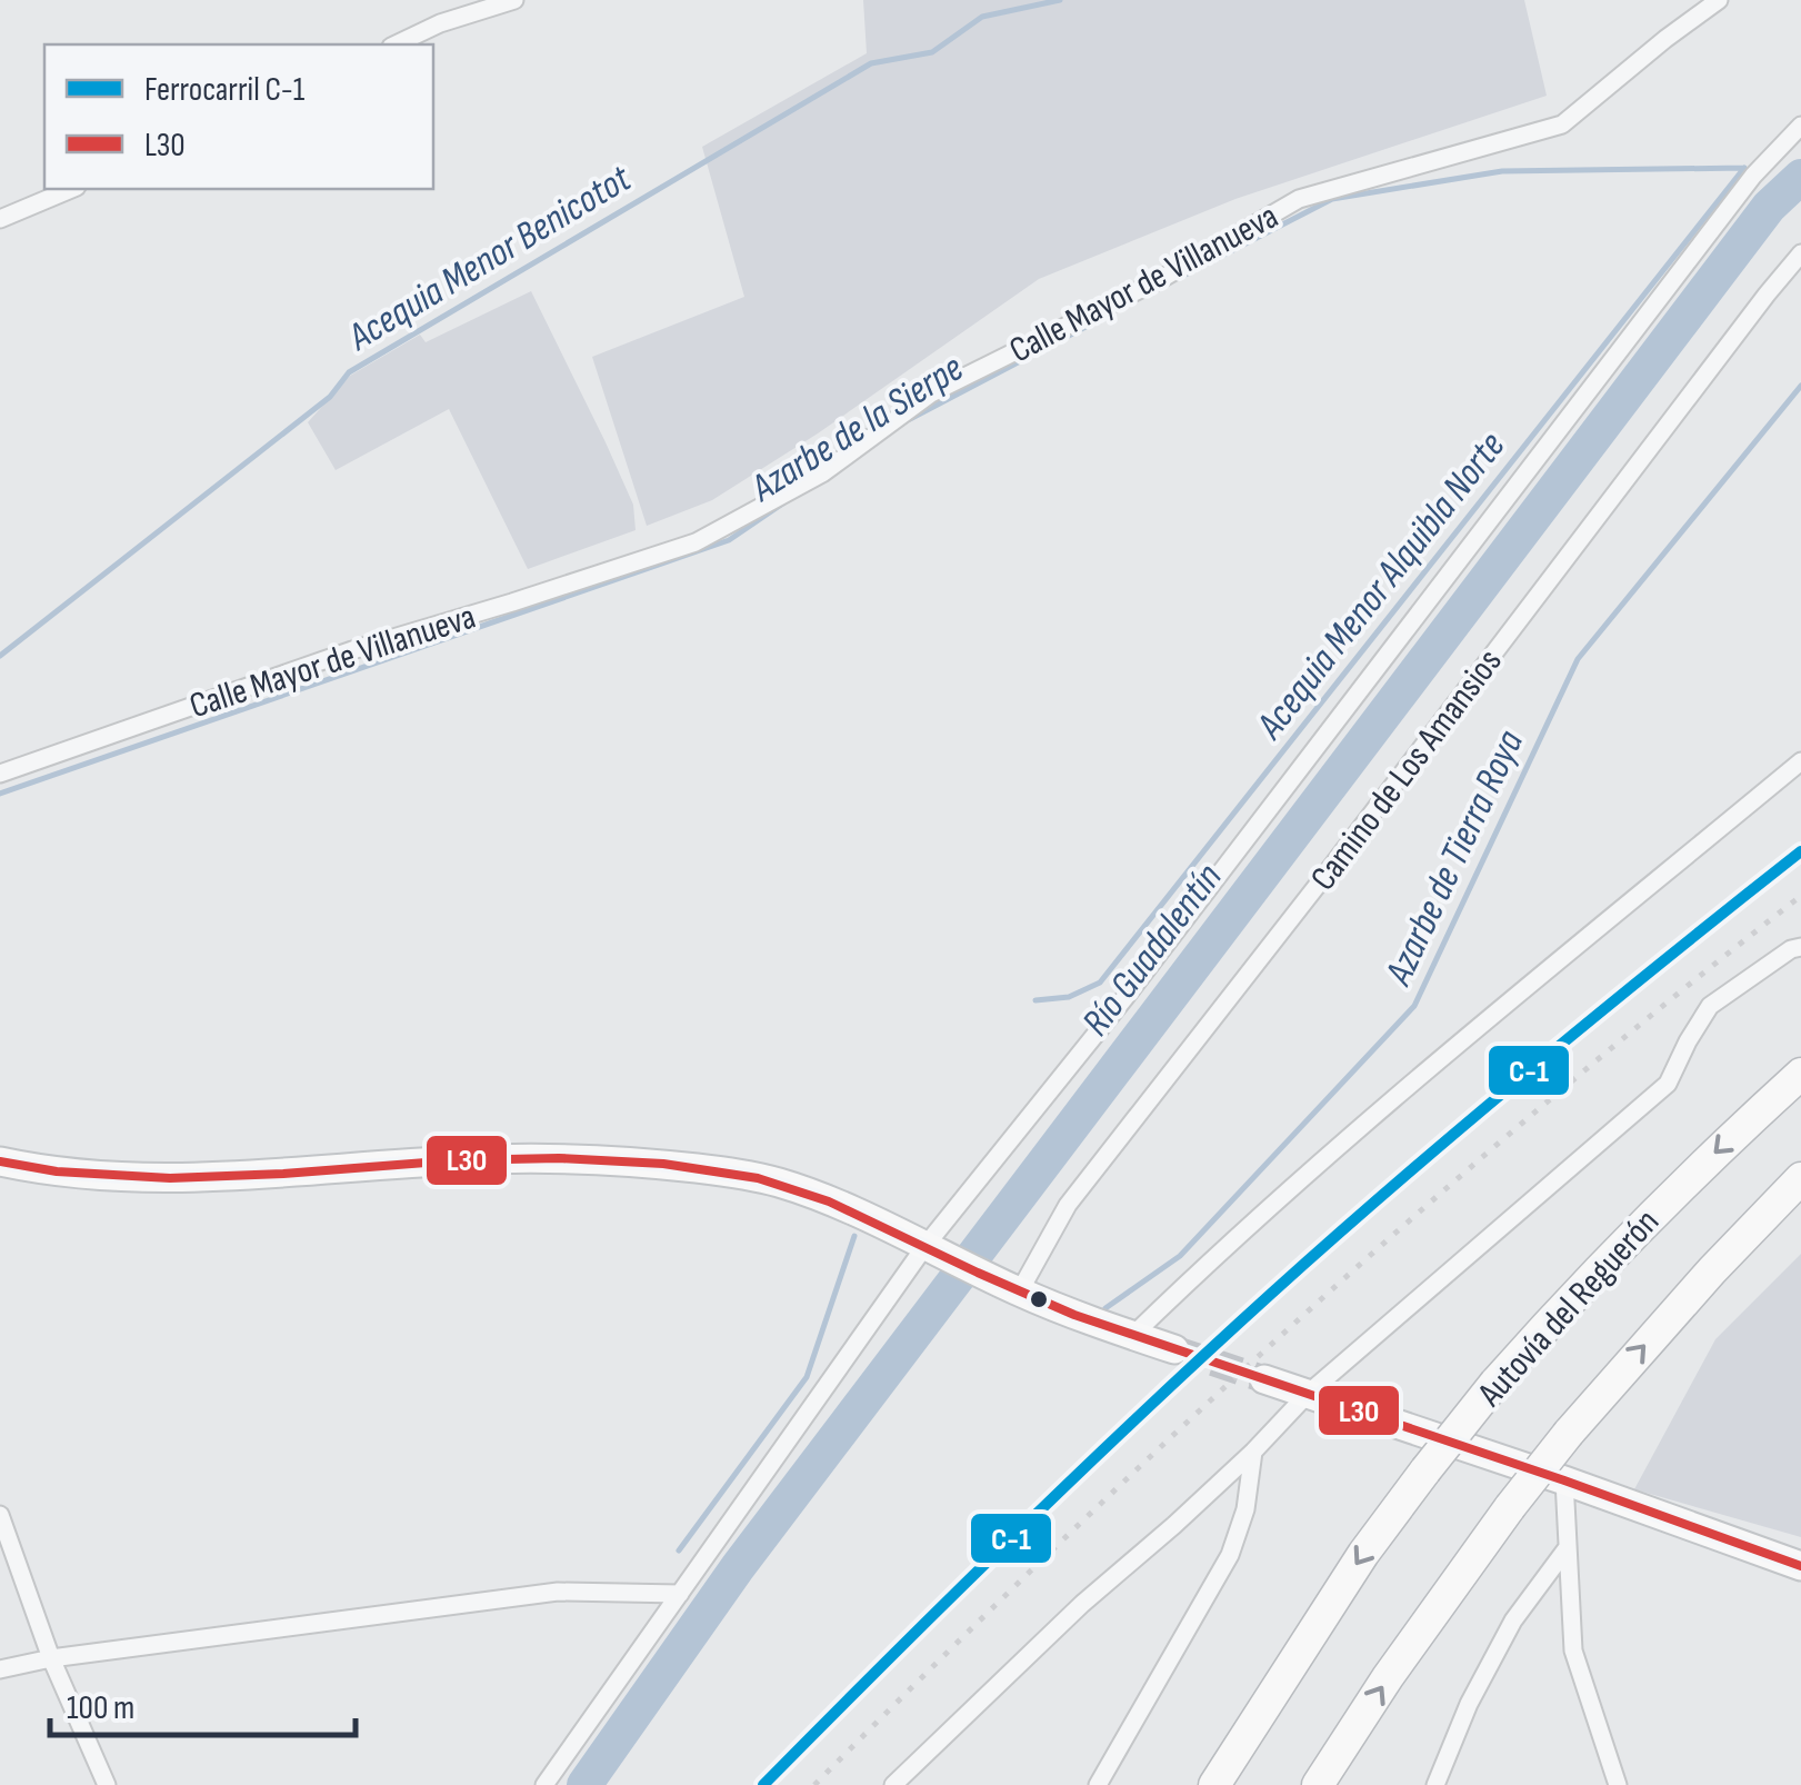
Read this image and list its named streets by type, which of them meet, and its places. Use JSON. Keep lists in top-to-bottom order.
{
  "streets": {
    "highway": ["Autovía del Reguerón"],
    "street": ["Calle Mayor de Villanueva", "Camino de Los Amansios"]
  },
  "water": [
    "Acequia Menor Benicotot",
    "Azarbe de la Sierpe",
    "Acequia Menor Alquibla Norte",
    "Azarbe de Tierra Roya",
    "Río Guadalentín"
  ],
  "lines": ["rail line C-1", "transit line L30"],
  "legend": ["Ferrocarril C-1", "L30"],
  "scale_bar": "100 m"
}
